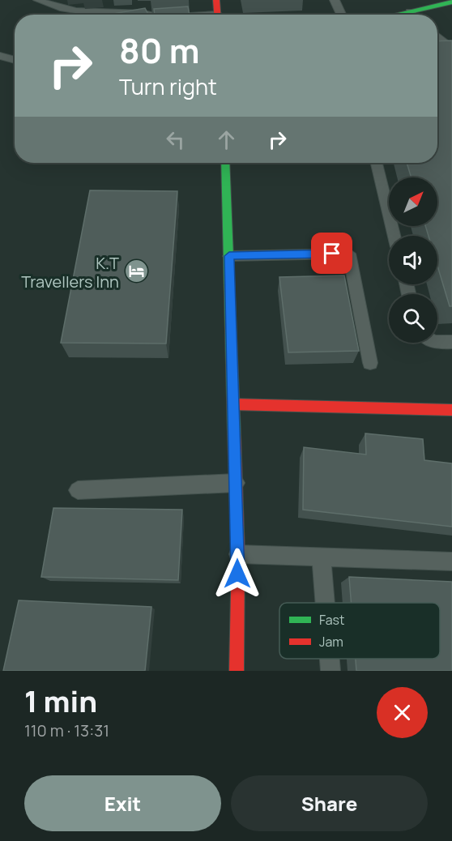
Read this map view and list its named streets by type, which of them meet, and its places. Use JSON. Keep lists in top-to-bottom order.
{
  "places": {
    "hotel": ["K.T Travellers Inn"]
  },
  "legend": ["Fast", "Jam"],
  "north": "top right",
  "page": {
    "turn": ["80 m", "Turn right"],
    "heading": ["1 min", "110 m · 13:31"],
    "buttons": ["Exit", "Share"]
  }
}
